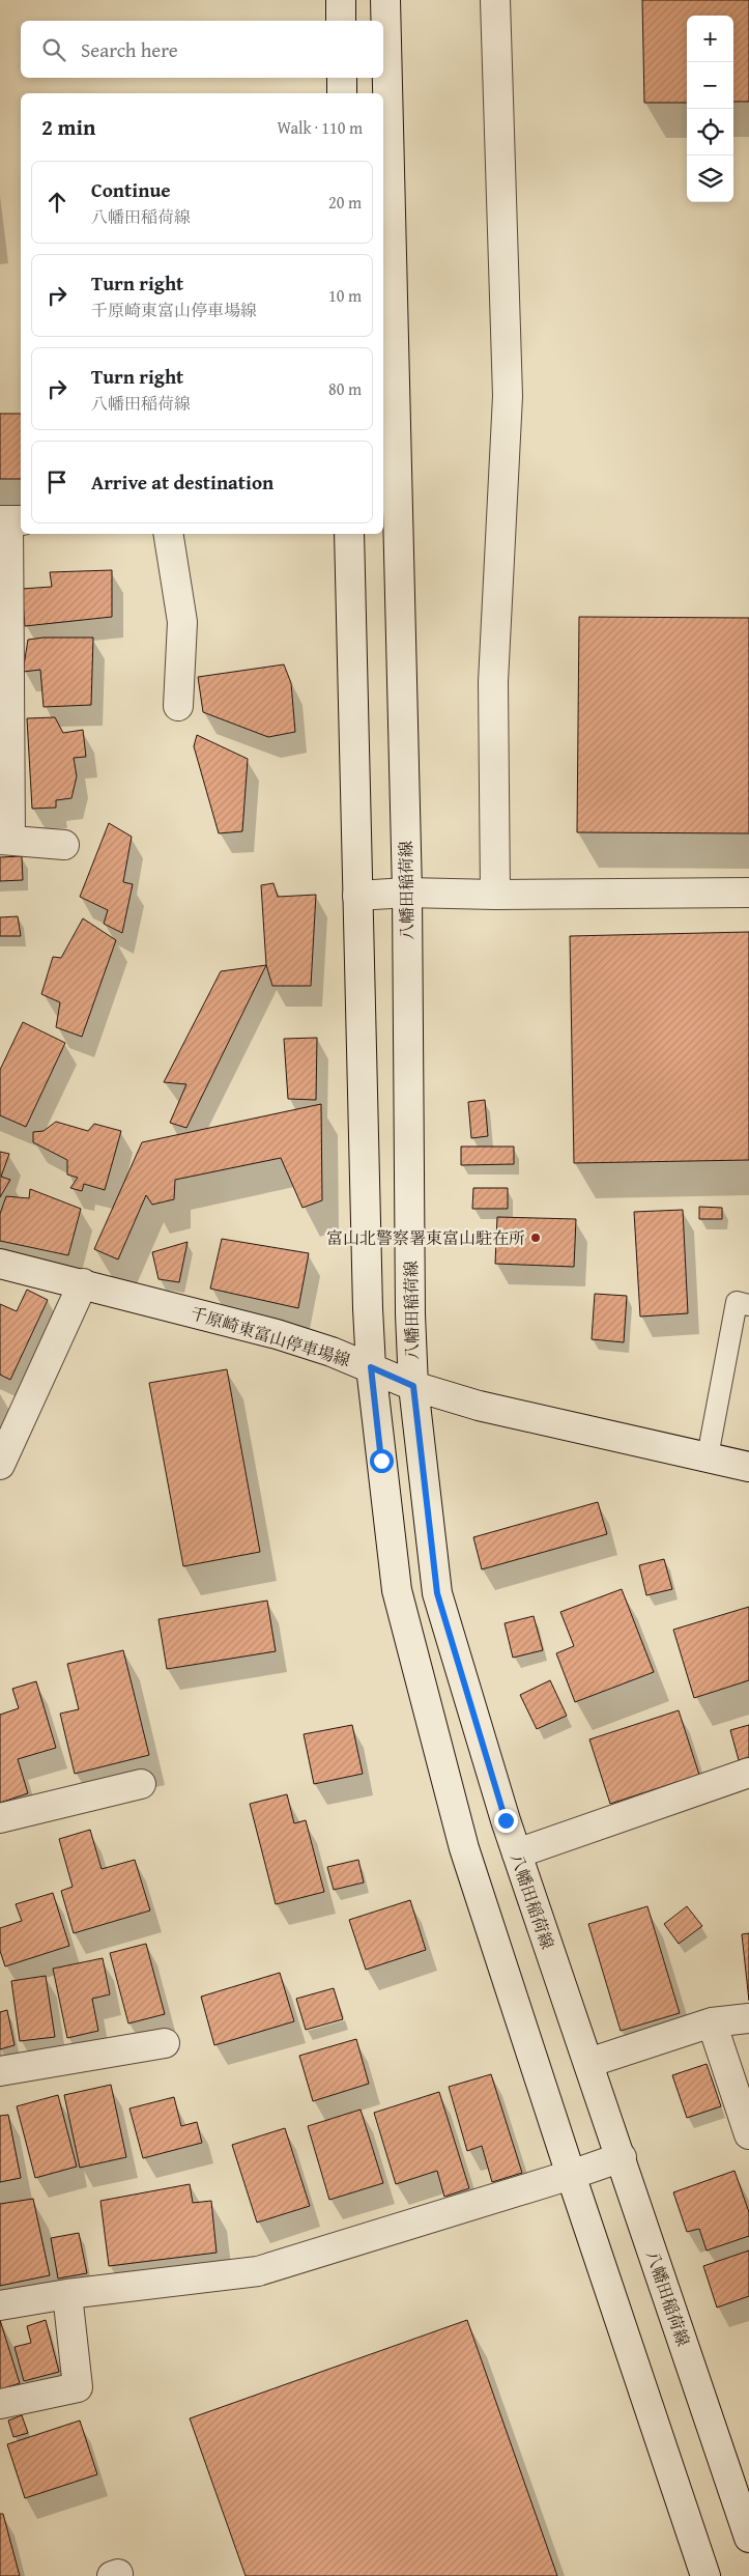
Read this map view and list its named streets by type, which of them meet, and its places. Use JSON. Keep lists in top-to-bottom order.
{
  "streets": {
    "main road": ["八幡田稲荷線", "千原崎東富山停車場線"]
  },
  "crossings": [
    ["八幡田稲荷線", "千原崎東富山停車場線"]
  ],
  "places": ["富山北警察署東富山駐在所"],
  "page": {
    "map_buttons": ["+", "−"],
    "search": "Search here",
    "heading": ["2 min", "Walk · 110 m"],
    "list": [
      ["Continue", "八幡田稲荷線", "20 m"],
      ["Turn right", "千原崎東富山停車場線", "10 m"],
      ["Turn right", "八幡田稲荷線", "80 m"],
      "Arrive at destination"
    ]
  }
}
